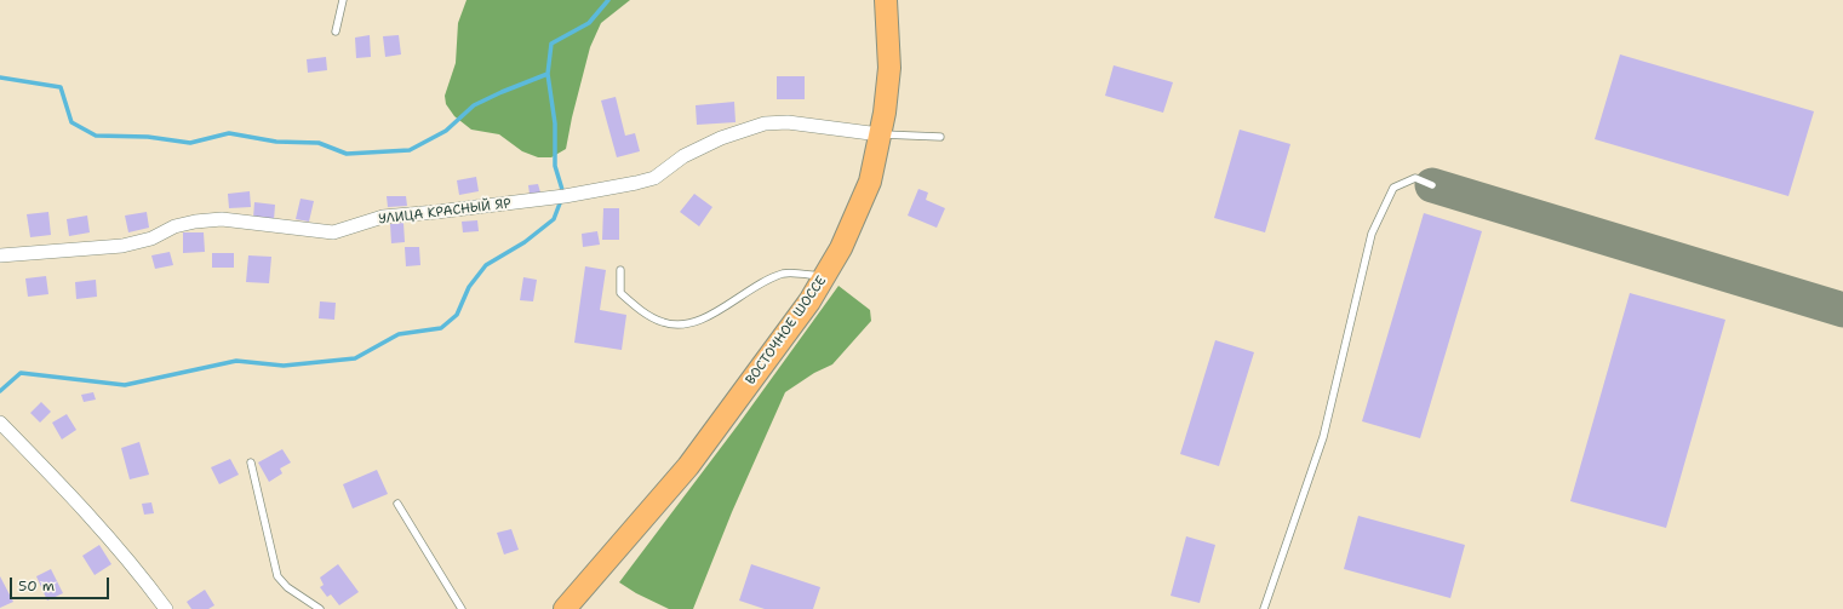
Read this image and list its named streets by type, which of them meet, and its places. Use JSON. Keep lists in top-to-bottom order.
{
  "streets": {
    "main road": ["ВОСТОЧНОЕ ШОССЕ"],
    "street": ["УЛИЦА КРАСНЫЙ ЯР"]
  },
  "crossings": [
    ["УЛИЦА КРАСНЫЙ ЯР", "ВОСТОЧНОЕ ШОССЕ"]
  ],
  "scale_bar": "50 m"
}
